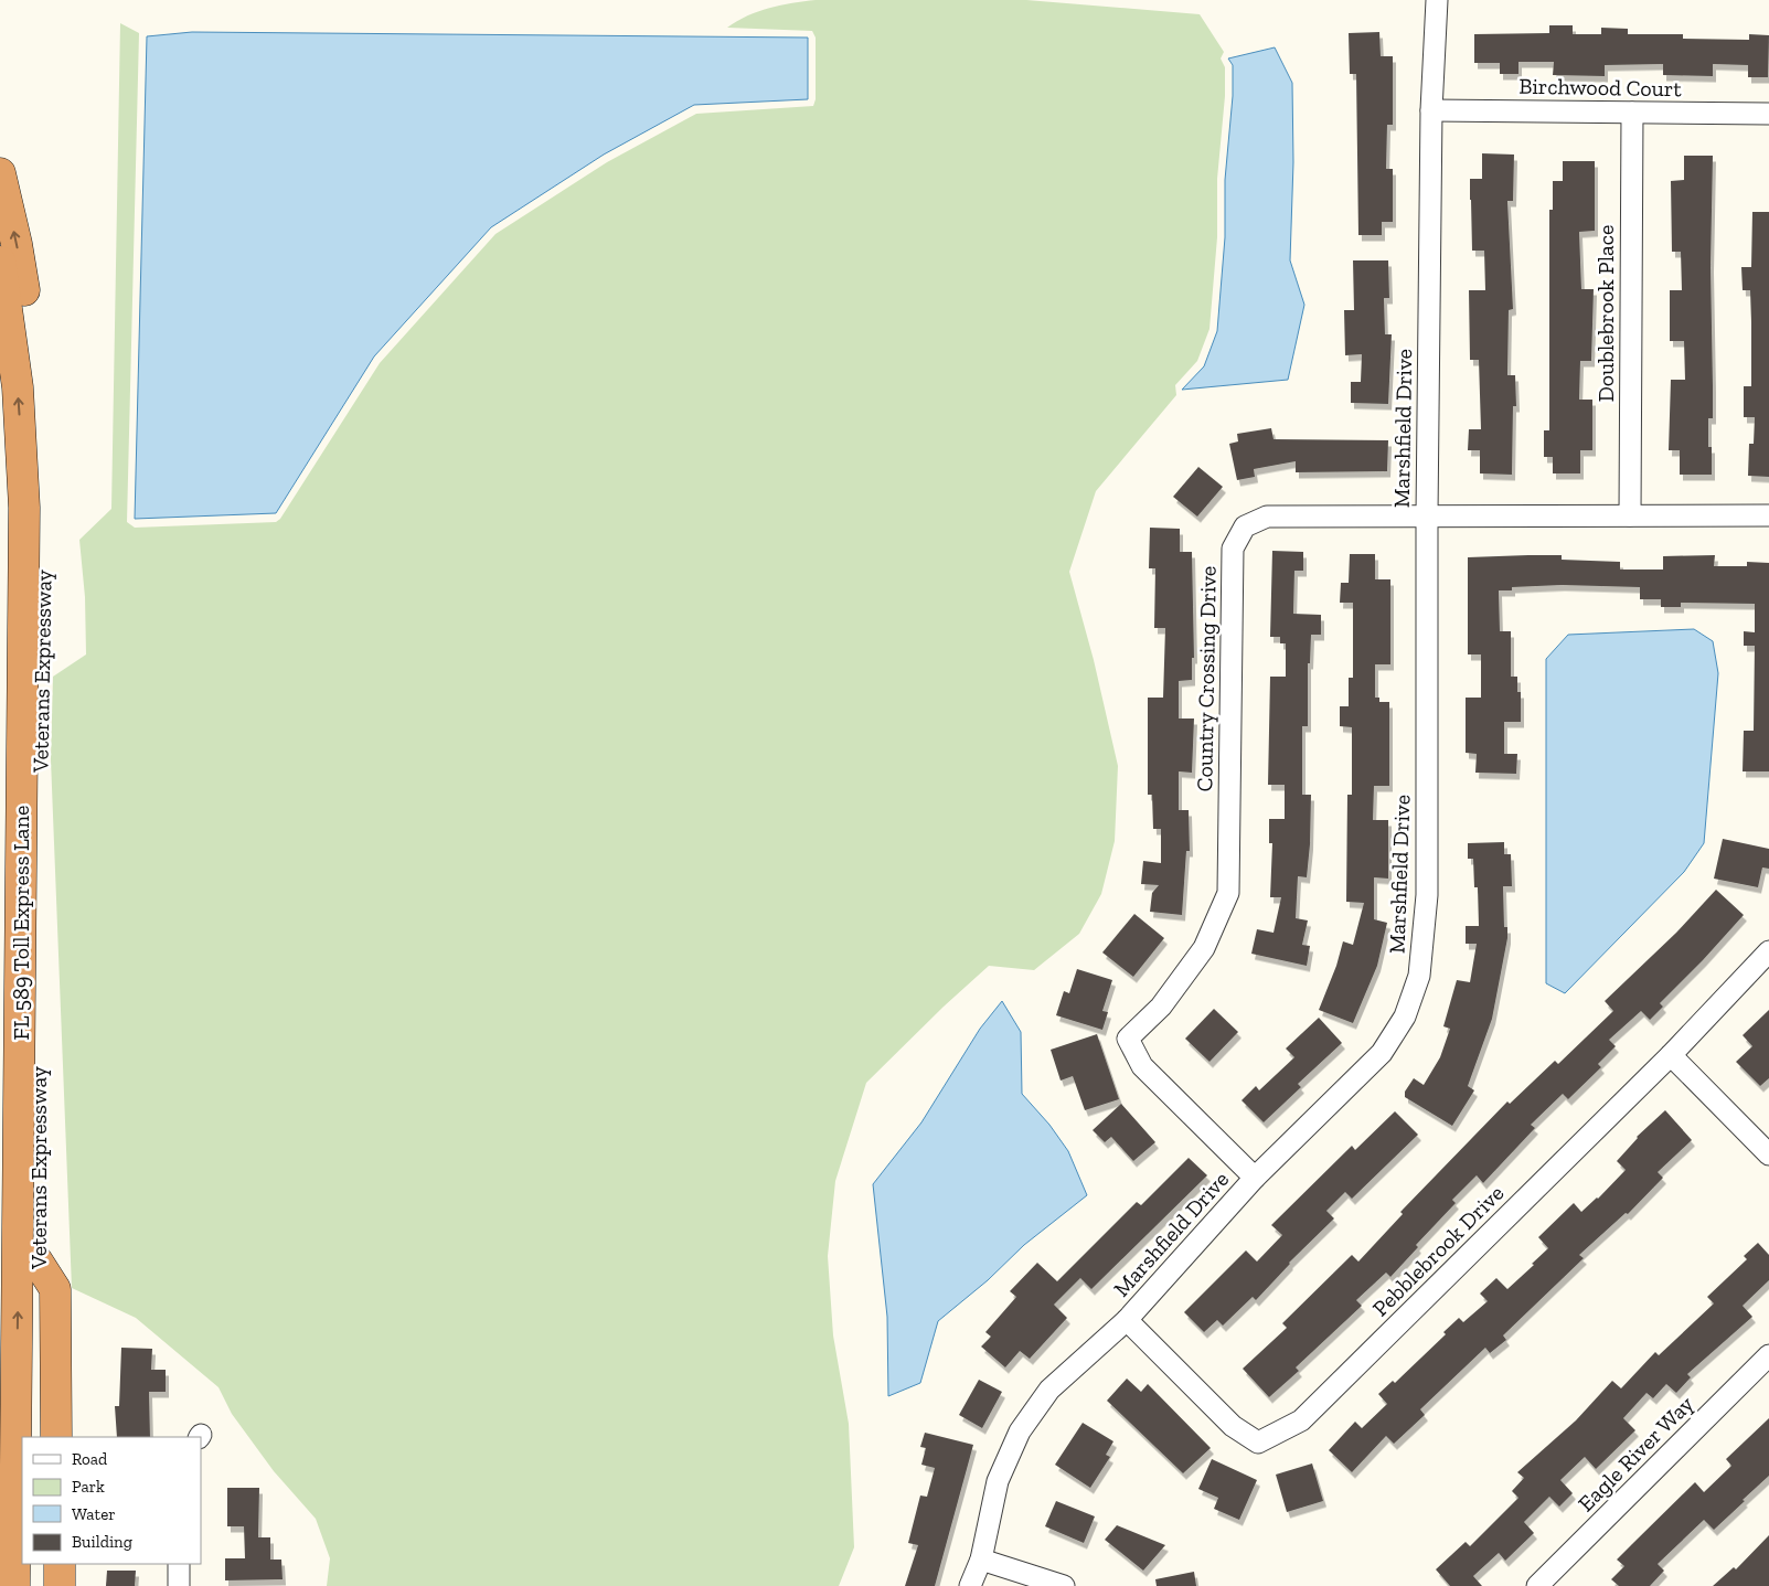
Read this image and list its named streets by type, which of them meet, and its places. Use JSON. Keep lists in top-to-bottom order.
{
  "streets": {
    "highway": ["Veterans Expressway", "FL 589 Toll Express Lane"],
    "street": [
      "Birchwood Court",
      "Doublebrook Place",
      "Marshfield Drive",
      "Country Crossing Drive",
      "Pebblebrook Drive",
      "Eagle River Way"
    ]
  },
  "crossings": [
    ["Birchwood Court", "Doublebrook Place"],
    ["Birchwood Court", "Marshfield Drive"],
    ["Doublebrook Place", "Country Crossing Drive"],
    ["Marshfield Drive", "Country Crossing Drive"],
    ["Marshfield Drive", "Pebblebrook Drive"]
  ],
  "one_way": ["Veterans Expressway", "FL 589 Toll Express Lane"],
  "legend": [
    "Road",
    "Park",
    "Water",
    "Building"
  ]
}
